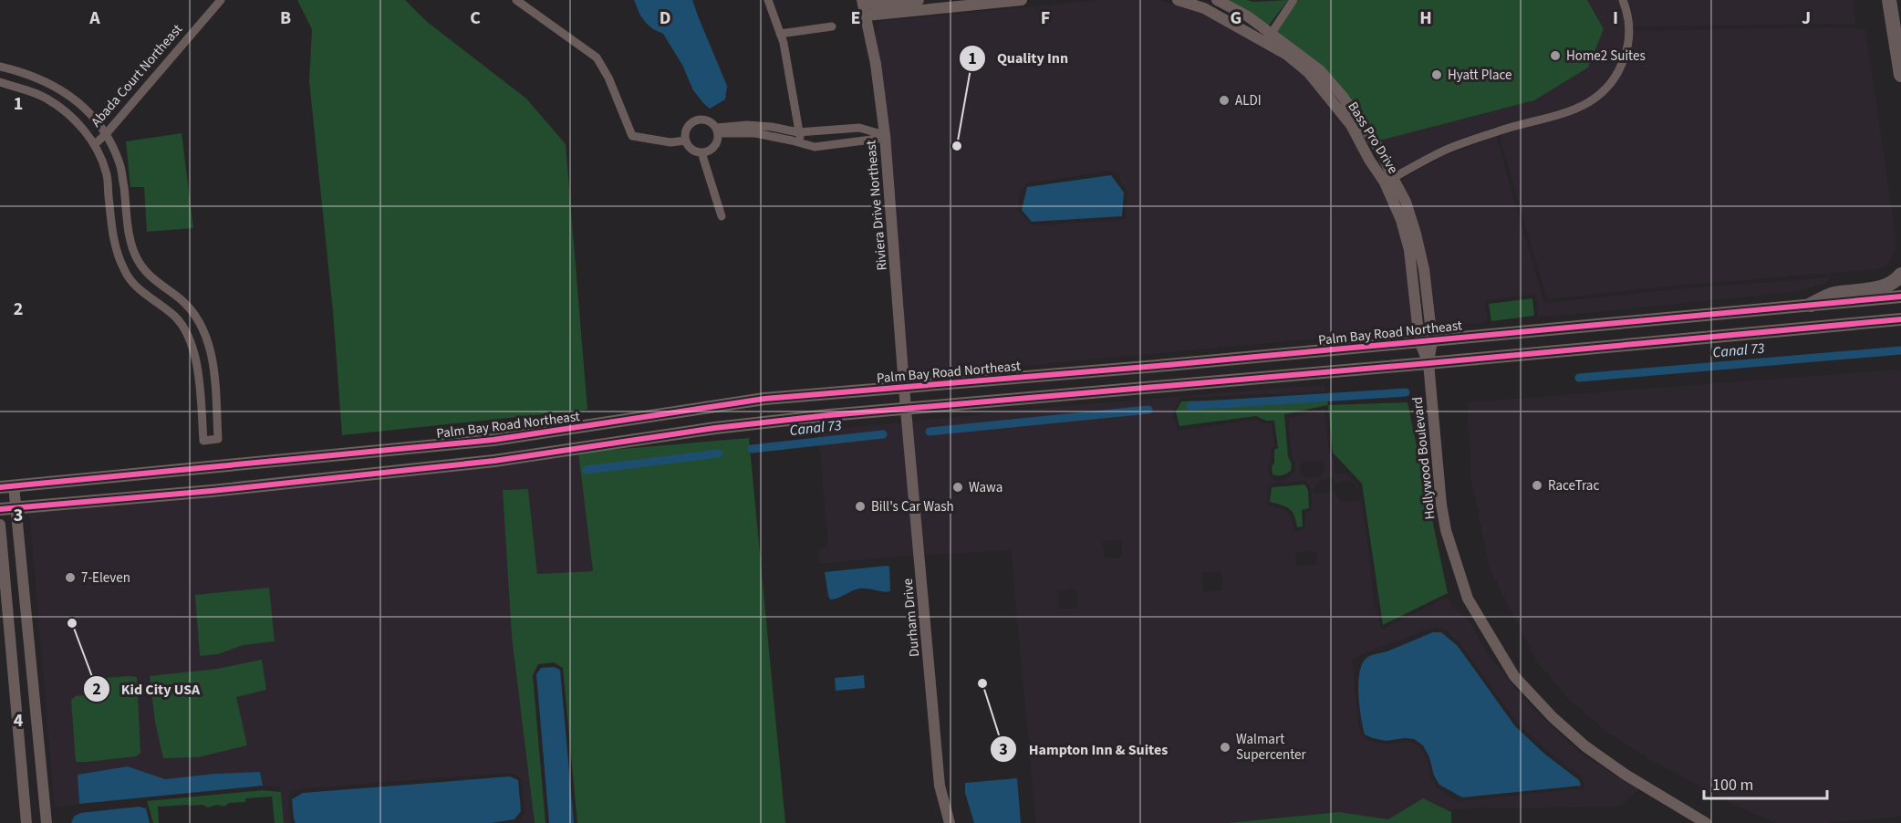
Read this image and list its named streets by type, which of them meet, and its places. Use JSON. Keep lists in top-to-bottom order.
{
  "streets": {
    "main road": ["Palm Bay Road Northeast"],
    "street": [
      "Abada Court Northeast",
      "Bass Pro Drive",
      "Riviera Drive Northeast",
      "Hollywood Boulevard",
      "Durham Drive"
    ]
  },
  "crossings": [
    ["Bass Pro Drive", "Palm Bay Road Northeast"],
    ["Bass Pro Drive", "Hollywood Boulevard"],
    ["Riviera Drive Northeast", "Palm Bay Road Northeast"],
    ["Riviera Drive Northeast", "Durham Drive"]
  ],
  "water": ["Canal 73"],
  "places": [
    "Home2 Suites",
    "Hyatt Place",
    "ALDI",
    "Quality Inn",
    "RaceTrac",
    "Wawa",
    "Bill's Car Wash",
    "7-Eleven",
    "Kid City USA",
    "Hampton Inn & Suites",
    "Walmart Supercenter"
  ],
  "scale_bar": "100 m",
  "grid": {
    "columns": [
      "A",
      "B",
      "C",
      "D",
      "E",
      "F",
      "G",
      "H",
      "I",
      "J"
    ],
    "rows": [
      "1",
      "2",
      "3",
      "4"
    ]
  }
}
